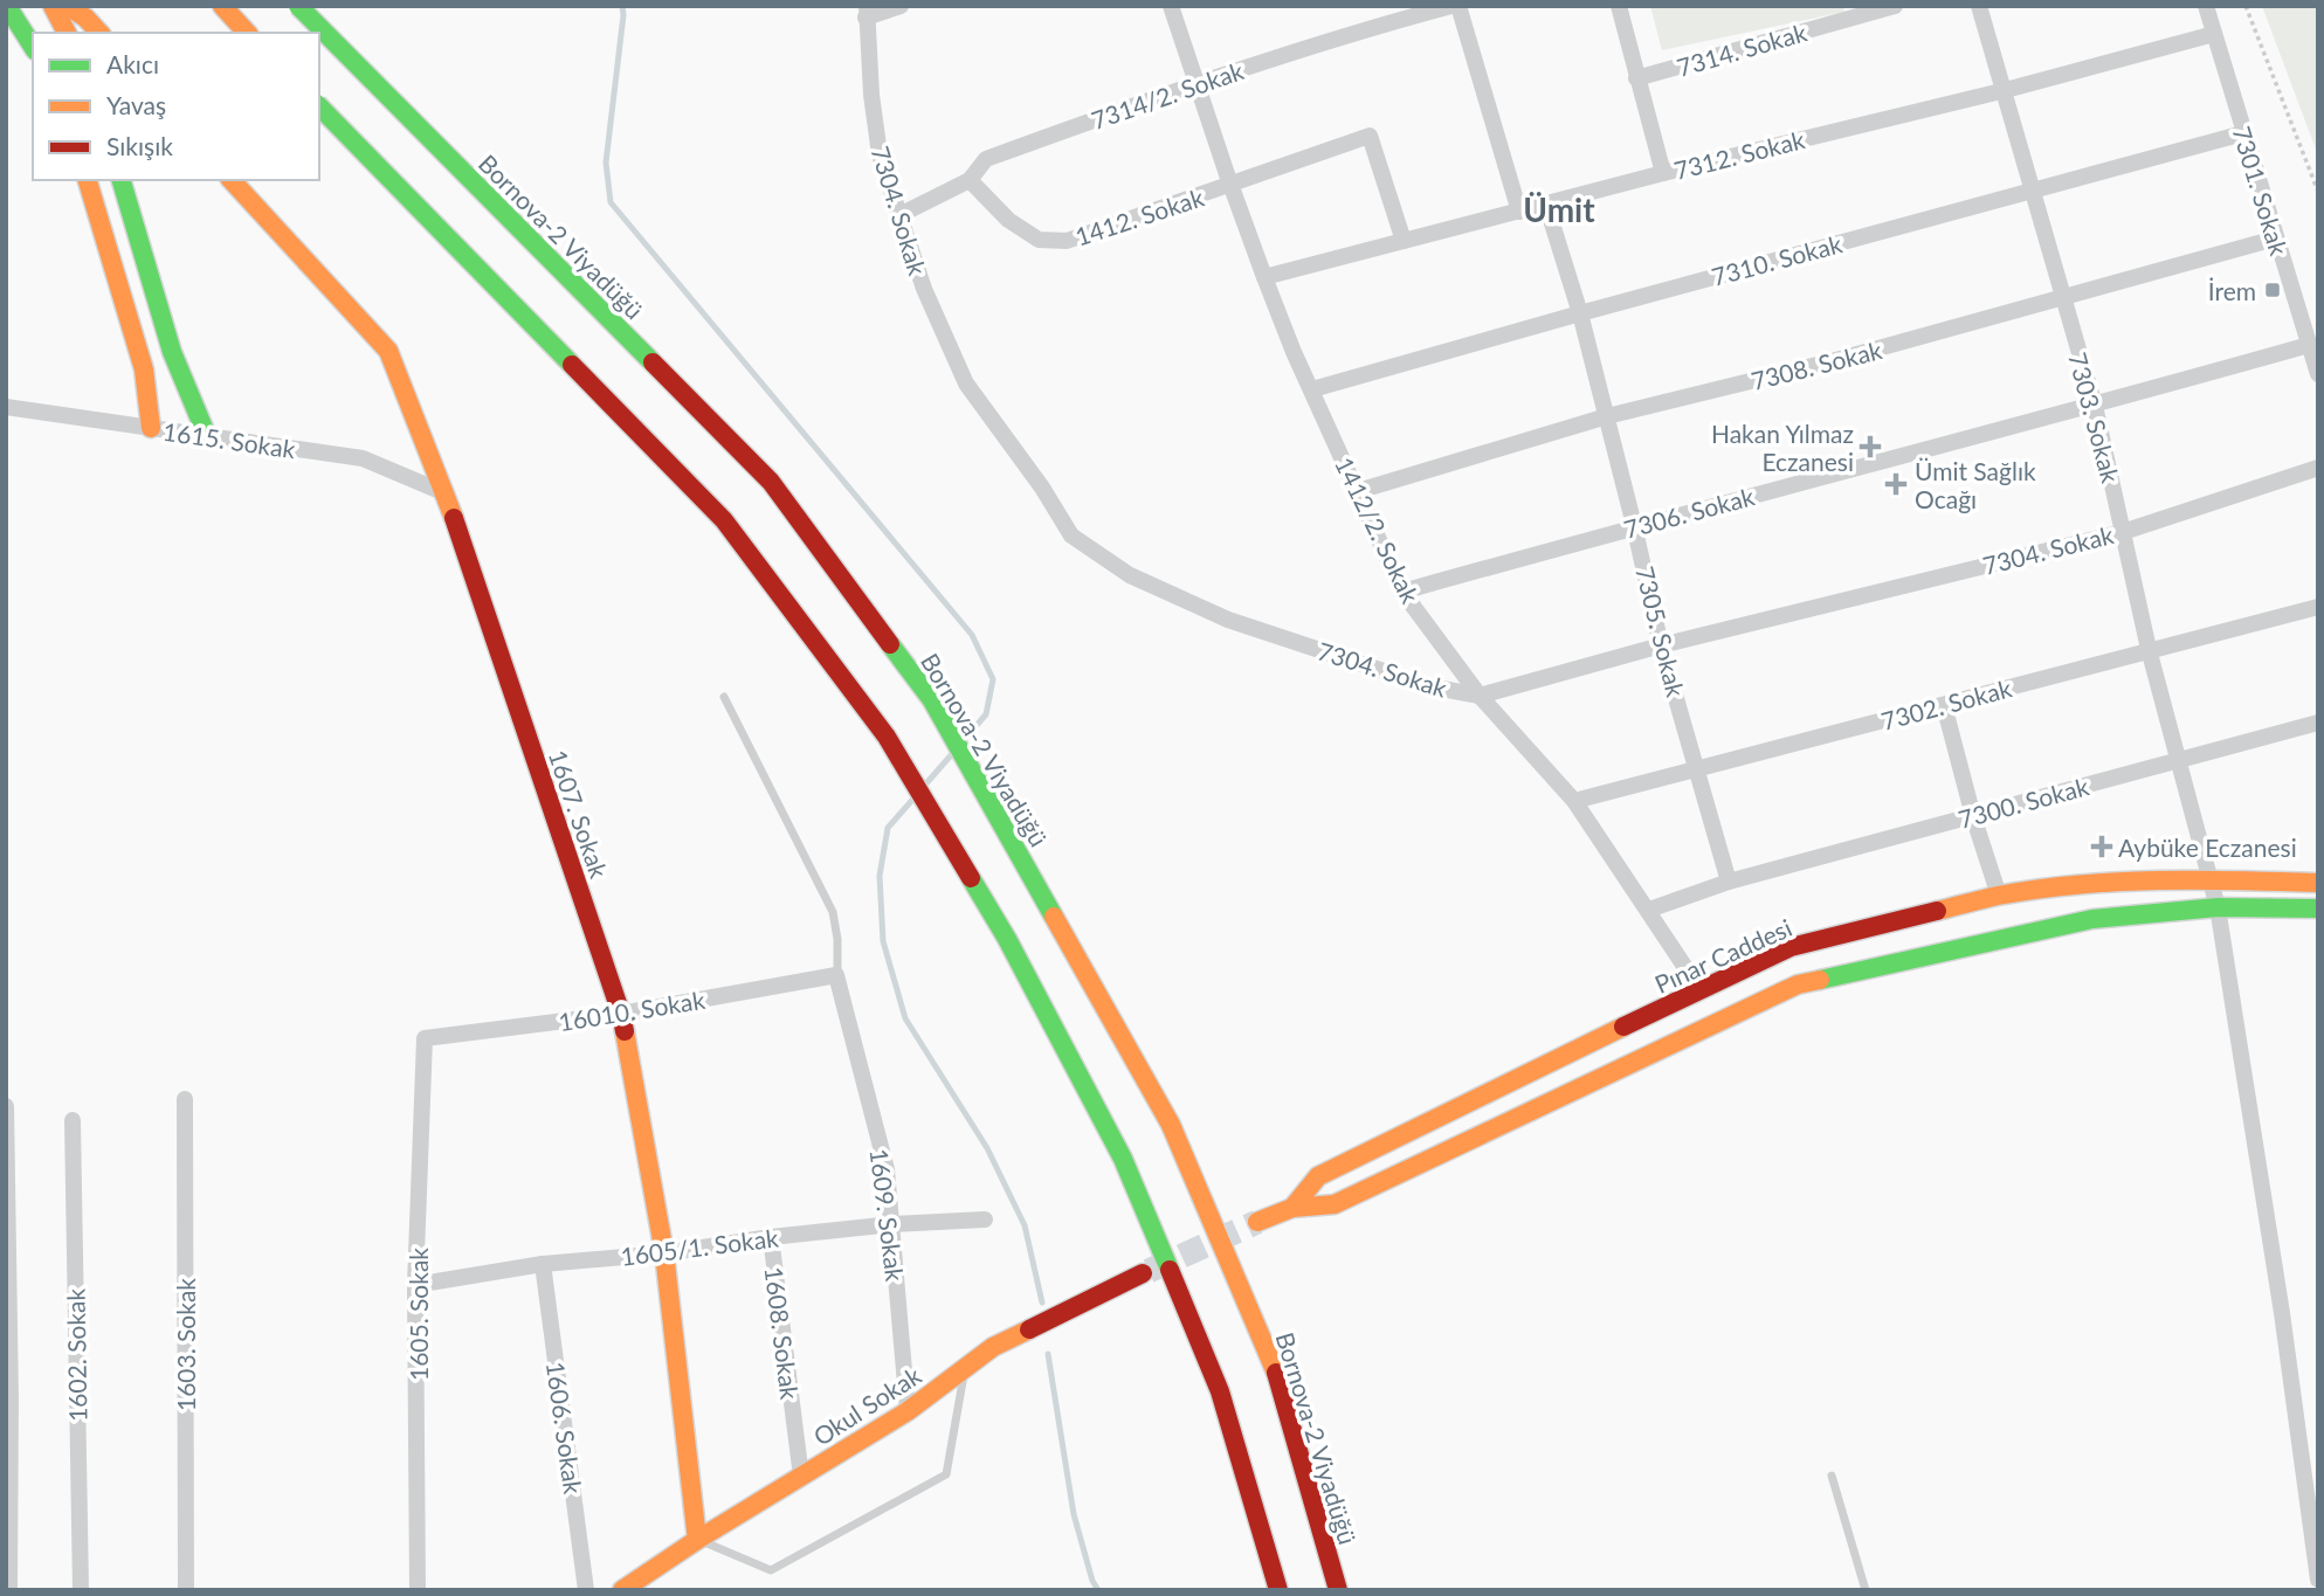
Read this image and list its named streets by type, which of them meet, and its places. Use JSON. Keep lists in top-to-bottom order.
{
  "streets": {
    "main road": [
      "Bornova-2 Viyadüğü",
      "1607. Sokak",
      "Pınar Caddesi",
      "Okul Sokak"
    ],
    "street": [
      "7314. Sokak",
      "7314/2. Sokak",
      "7312. Sokak",
      "7301. Sokak",
      "7304. Sokak",
      "1412. Sokak",
      "7310. Sokak",
      "7308. Sokak",
      "7303. Sokak",
      "1615. Sokak",
      "7306. Sokak",
      "1412/2. Sokak",
      "7305. Sokak",
      "7302. Sokak",
      "7300. Sokak",
      "16010. Sokak",
      "1609. Sokak",
      "1605/1. Sokak",
      "1605. Sokak",
      "1608. Sokak",
      "1603. Sokak",
      "1602. Sokak",
      "1606. Sokak"
    ]
  },
  "crossings": [
    ["7314/2. Sokak", "7304. Sokak"],
    ["7314/2. Sokak", "1412. Sokak"],
    ["7314/2. Sokak", "1412/2. Sokak"],
    ["7312. Sokak", "7301. Sokak"],
    ["7312. Sokak", "1412. Sokak"],
    ["7312. Sokak", "7303. Sokak"],
    ["7312. Sokak", "1412/2. Sokak"],
    ["7312. Sokak", "7305. Sokak"],
    ["7301. Sokak", "7310. Sokak"],
    ["7301. Sokak", "7308. Sokak"],
    ["7301. Sokak", "7306. Sokak"],
    ["7304. Sokak", "7303. Sokak"],
    ["7304. Sokak", "1412/2. Sokak"],
    ["7304. Sokak", "7305. Sokak"],
    ["1412. Sokak", "1412/2. Sokak"],
    ["7310. Sokak", "7303. Sokak"],
    ["7310. Sokak", "1412/2. Sokak"],
    ["7310. Sokak", "7305. Sokak"],
    ["7308. Sokak", "7303. Sokak"],
    ["7308. Sokak", "1412/2. Sokak"],
    ["7308. Sokak", "7305. Sokak"],
    ["7303. Sokak", "7306. Sokak"],
    ["7303. Sokak", "7302. Sokak"],
    ["7303. Sokak", "7300. Sokak"],
    ["7303. Sokak", "Pınar Caddesi"],
    ["1615. Sokak", "1607. Sokak"],
    ["7306. Sokak", "1412/2. Sokak"],
    ["7306. Sokak", "7305. Sokak"],
    ["1412/2. Sokak", "7302. Sokak"],
    ["1412/2. Sokak", "Pınar Caddesi"],
    ["7305. Sokak", "7302. Sokak"],
    ["7305. Sokak", "7300. Sokak"],
    ["1607. Sokak", "16010. Sokak"],
    ["1607. Sokak", "1605/1. Sokak"],
    ["1607. Sokak", "Okul Sokak"],
    ["16010. Sokak", "1609. Sokak"],
    ["16010. Sokak", "1605. Sokak"],
    ["1609. Sokak", "1605/1. Sokak"],
    ["1609. Sokak", "Okul Sokak"],
    ["1605/1. Sokak", "1605. Sokak"],
    ["1605/1. Sokak", "1608. Sokak"],
    ["1605/1. Sokak", "1606. Sokak"],
    ["1608. Sokak", "Okul Sokak"]
  ],
  "districts": ["Ümit"],
  "places": {
    "transit": ["İrem"],
    "health": ["Hakan Yılmaz Eczanesi", "Ümit Sağlık Ocağı", "Aybüke Eczanesi"]
  },
  "legend": ["Akıcı", "Yavaş", "Sıkışık"]
}
